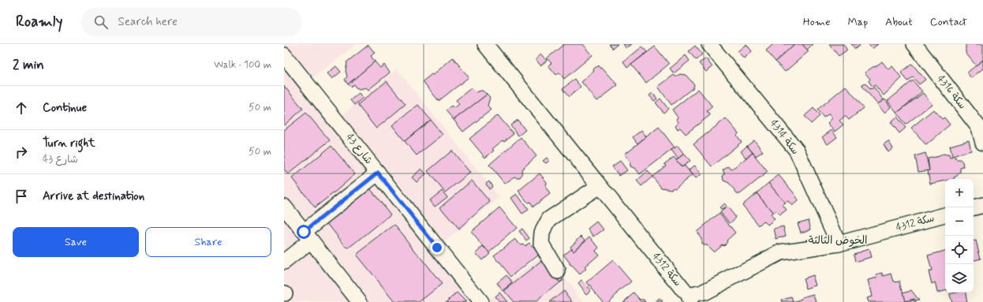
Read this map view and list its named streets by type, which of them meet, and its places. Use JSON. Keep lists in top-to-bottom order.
{
  "streets": {
    "street": [
      "سكة 4316",
      "سكة 4314",
      "شارع 43",
      "سكة 4312"
    ]
  },
  "crossings": [
    ["سكة 4314", "سكة 4312"]
  ],
  "districts": ["الخوض الثالثة"],
  "page": {
    "header": "Roamly",
    "search": "Search here",
    "nav": [
      "Home",
      "Map",
      "About",
      "Contact"
    ],
    "heading": ["2 min", "Walk · 100 m"],
    "list": [
      ["Continue", "50 m"],
      ["Turn right", "شارع 43", "50 m"],
      "Arrive at destination"
    ],
    "map_buttons": ["+", "−"],
    "buttons": ["Save", "Share"]
  }
}
